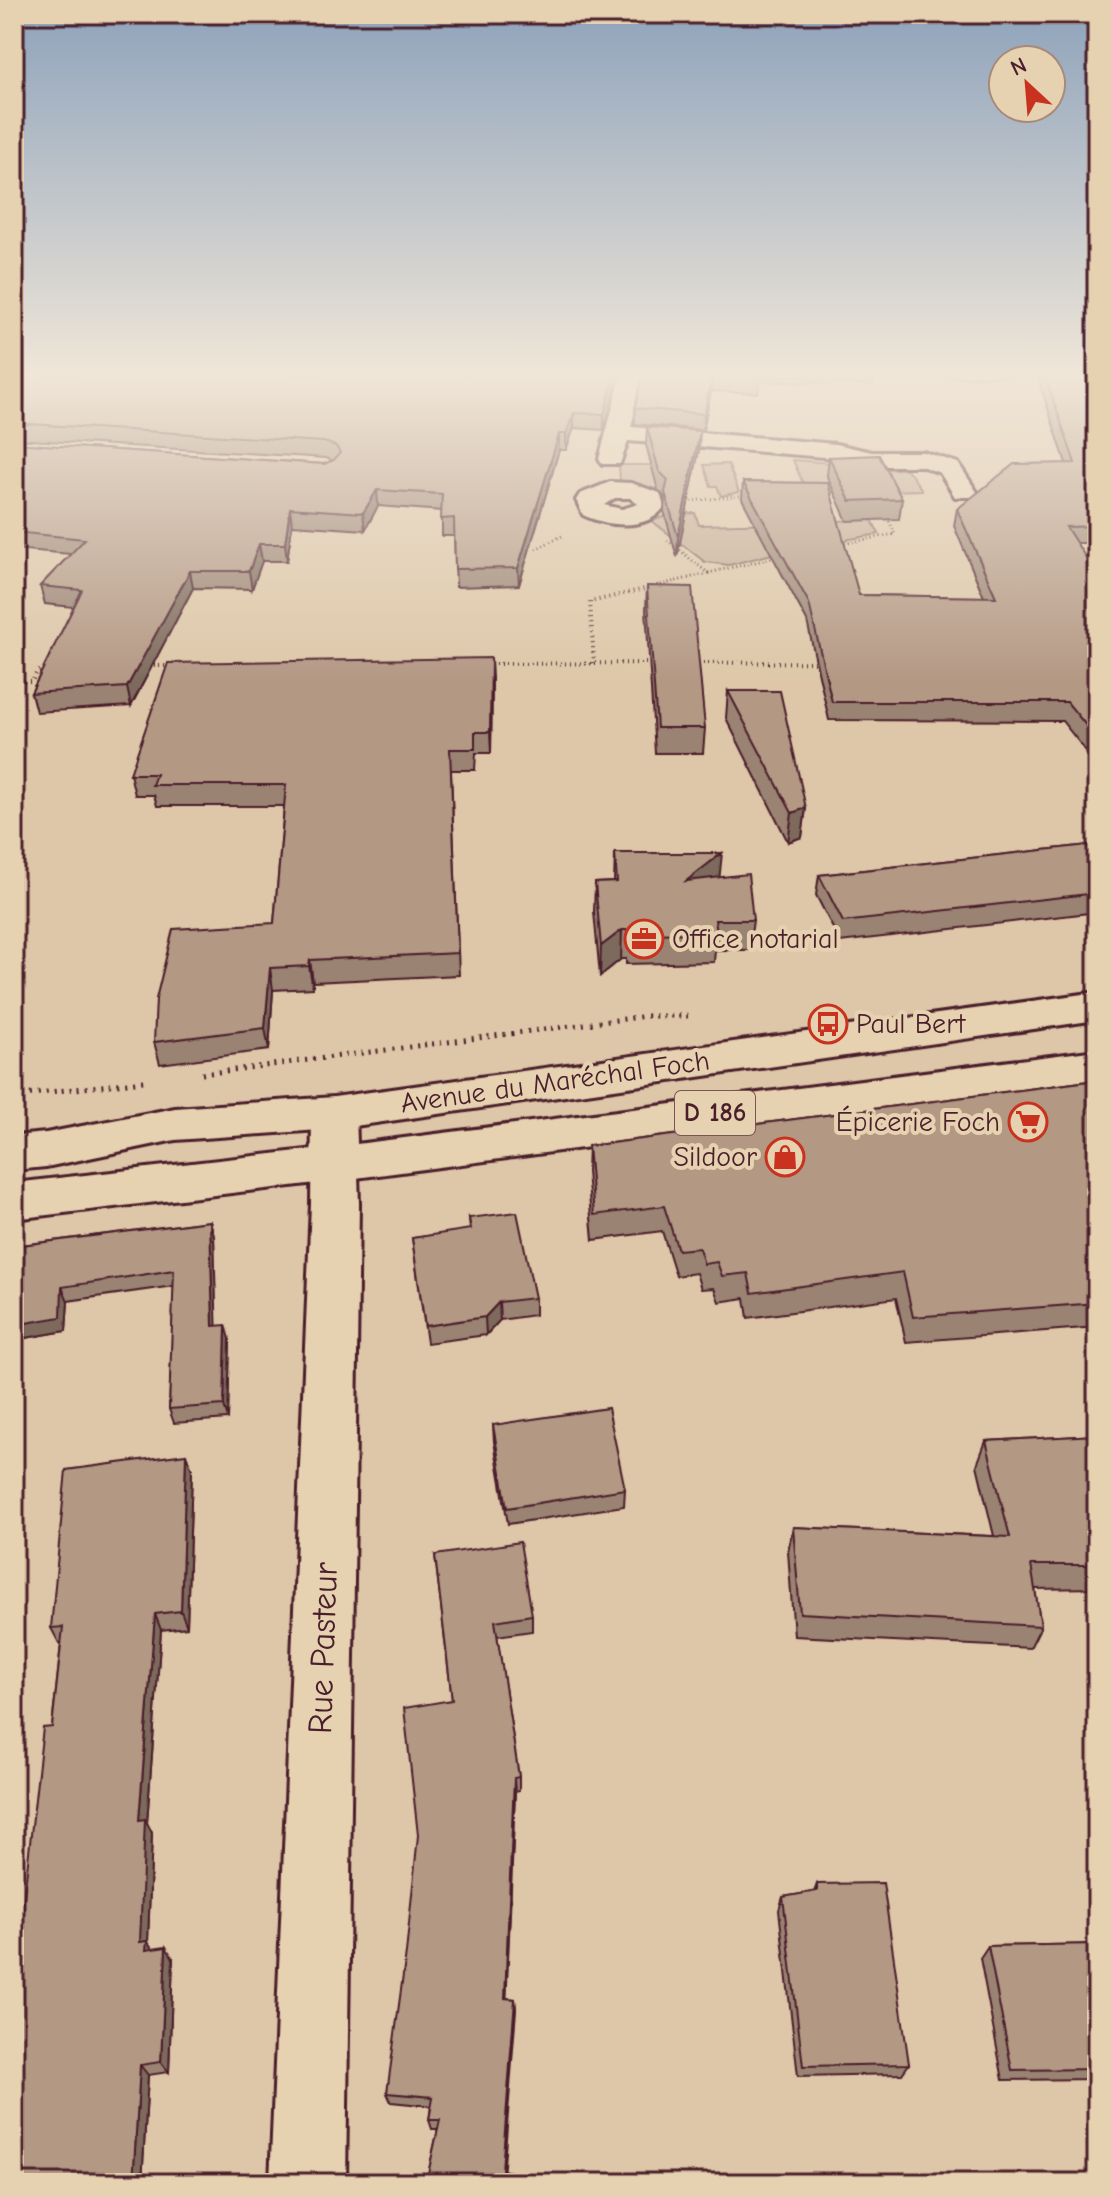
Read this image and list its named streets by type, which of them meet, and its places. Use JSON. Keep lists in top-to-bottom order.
{
  "streets": {
    "main road": ["Avenue du Maréchal Foch", "D 186", "Rue Pasteur"]
  },
  "crossings": [
    ["Avenue du Maréchal Foch", "Rue Pasteur"]
  ],
  "places": {
    "office": ["Office notarial"],
    "bus stop": ["Paul Bert"],
    "supermarket": ["Épicerie Foch"],
    "shop": ["Sildoor"]
  },
  "north": "top left"
}
